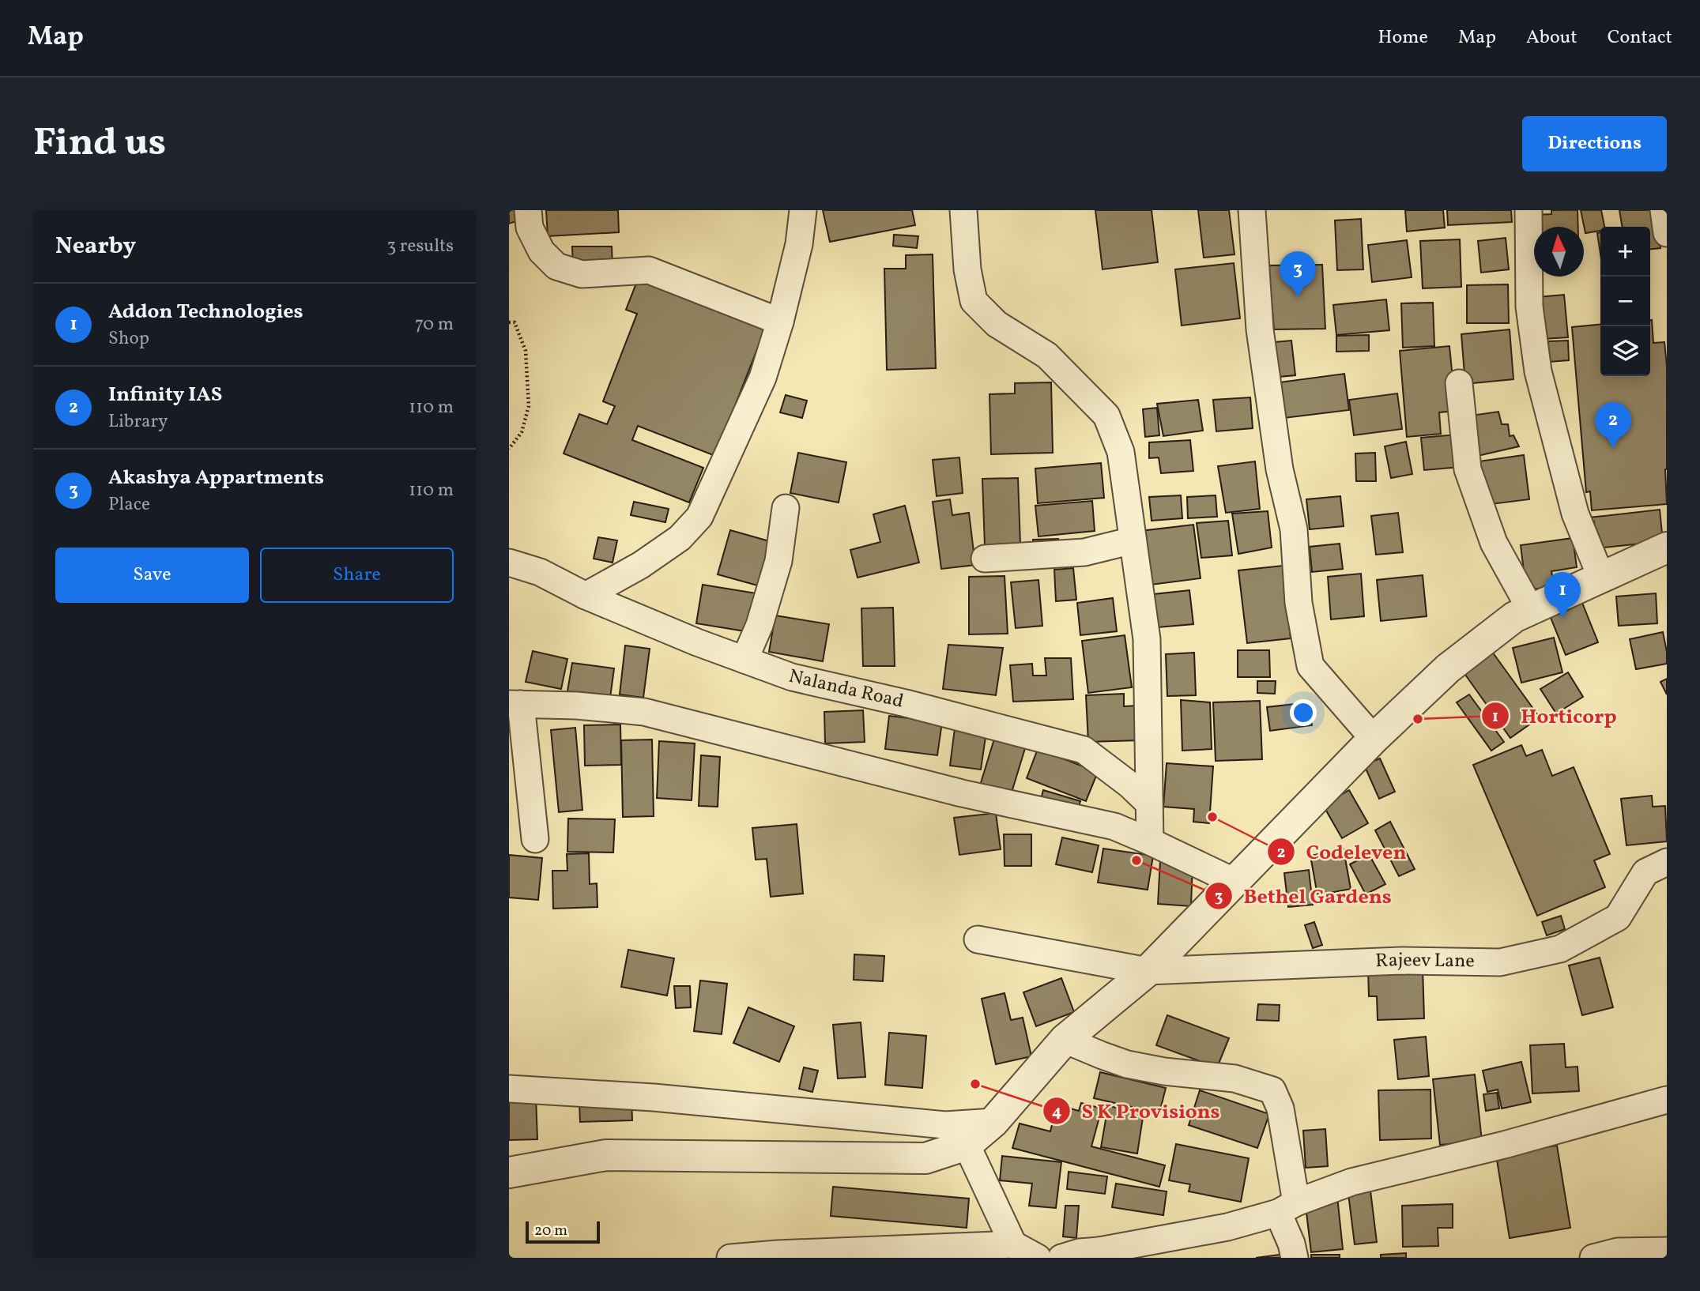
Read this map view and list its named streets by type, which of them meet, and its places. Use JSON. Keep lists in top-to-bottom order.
{
  "streets": {
    "street": ["Nalanda Road", "Rajeev Lane"]
  },
  "places": [
    "Horticorp",
    "Codeleven",
    "Bethel Gardens",
    "S K Provisions"
  ],
  "scale_bar": "20 m",
  "north": "top",
  "page": {
    "header": "Map",
    "nav": [
      "Home",
      "Map",
      "About",
      "Contact"
    ],
    "buttons": [
      "Directions",
      ["Save", "Share"]
    ],
    "title": "Find us",
    "heading": ["Nearby", "3 results"],
    "map_buttons": ["+", "−"],
    "pins": ["3", "2", "1"],
    "list": [
      {
        "mark": "1",
        "name": "Addon Technologies",
        "note": "Shop",
        "value": "70 m"
      },
      {
        "mark": "2",
        "name": "Infinity IAS",
        "note": "Library",
        "value": "110 m"
      },
      {
        "mark": "3",
        "name": "Akashya Appartments",
        "note": "Place",
        "value": "110 m"
      }
    ],
    "scale": "20 m"
  }
}
